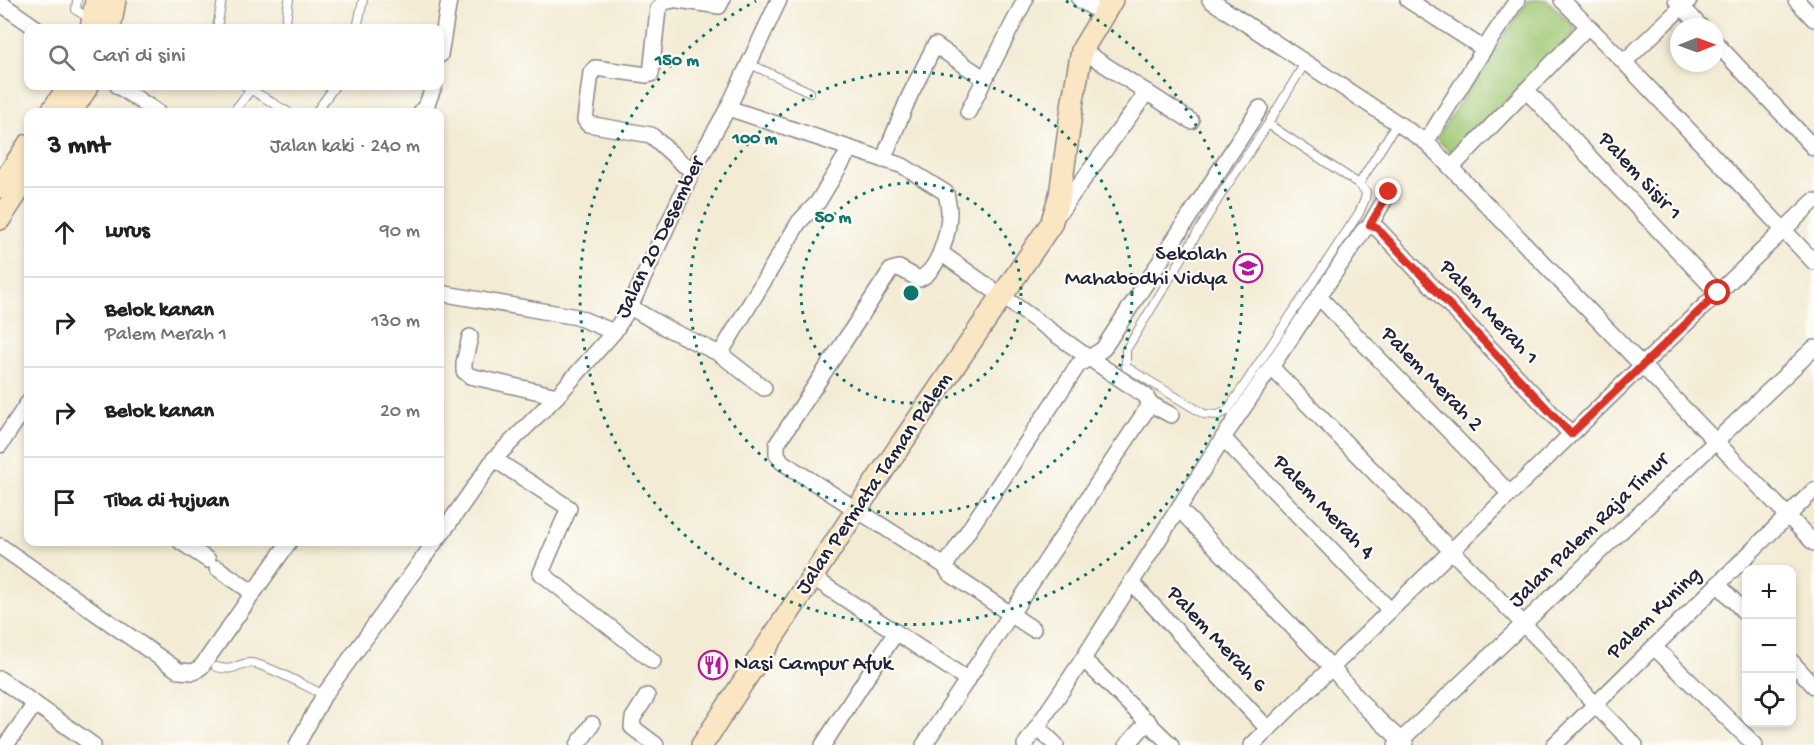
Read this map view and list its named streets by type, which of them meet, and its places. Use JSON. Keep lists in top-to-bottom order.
{
  "streets": {
    "street": [
      "Palem Sisir 1",
      "Jalan 20 Desember",
      "Palem Merah 1",
      "Palem Merah 2",
      "Jalan Permata Taman Palem",
      "Palem Merah 4",
      "Jalan Palem Raja Timur",
      "Palem Kuning",
      "Palem Merah 6"
    ]
  },
  "places": {
    "school or university": ["Sekolah Mahabodhi Vidya"],
    "restaurant": ["Nasi Campur Afuk"]
  },
  "north": "right",
  "page": {
    "search": "Cari di sini",
    "heading": ["3 mnt", "Jalan kaki · 240 m"],
    "list": [
      ["Lurus", "90 m"],
      ["Belok kanan", "Palem Merah 1", "130 m"],
      ["Belok kanan", "20 m"],
      "Tiba di tujuan"
    ],
    "map_buttons": ["+", "−"]
  },
  "rings": ["150 m", "100 m", "50 m"]
}
